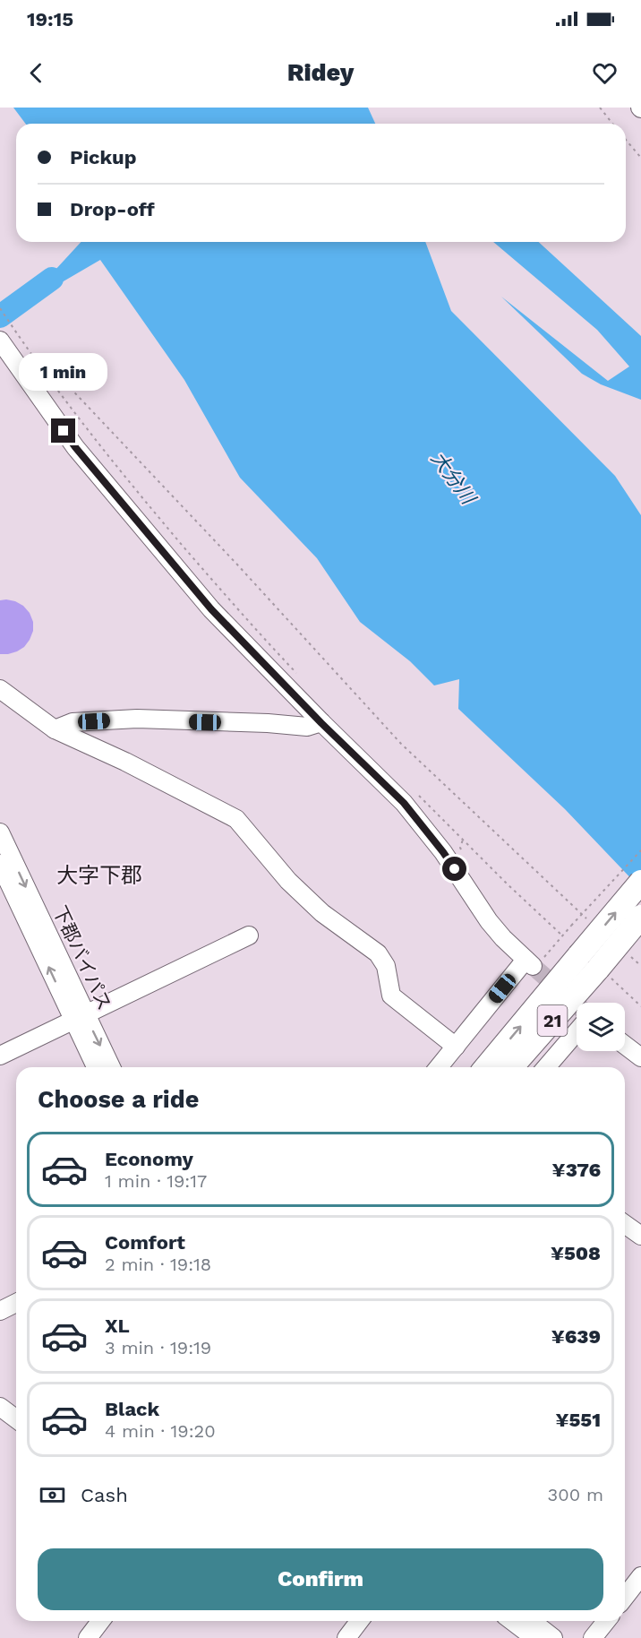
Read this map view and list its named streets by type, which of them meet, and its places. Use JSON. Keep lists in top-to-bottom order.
{
  "streets": {
    "main road": ["21"],
    "street": ["下郡バイパス"]
  },
  "districts": ["大字下郡"],
  "water": ["大分川"],
  "page": {
    "status": "19:15",
    "header": "Ridey",
    "banner": ["Pickup", "Drop-off"],
    "bubble": "1 min",
    "heading": "Choose a ride",
    "list": [
      {
        "name": "Economy",
        "note": "1 min · 19:17",
        "value": "¥376"
      },
      {
        "name": "Comfort",
        "note": "2 min · 19:18",
        "value": "¥508"
      },
      {
        "name": "XL",
        "note": "3 min · 19:19",
        "value": "¥639"
      },
      {
        "name": "Black",
        "note": "4 min · 19:20",
        "value": "¥551"
      }
    ],
    "pay": ["Cash", "300 m"],
    "buttons": "Confirm"
  }
}
